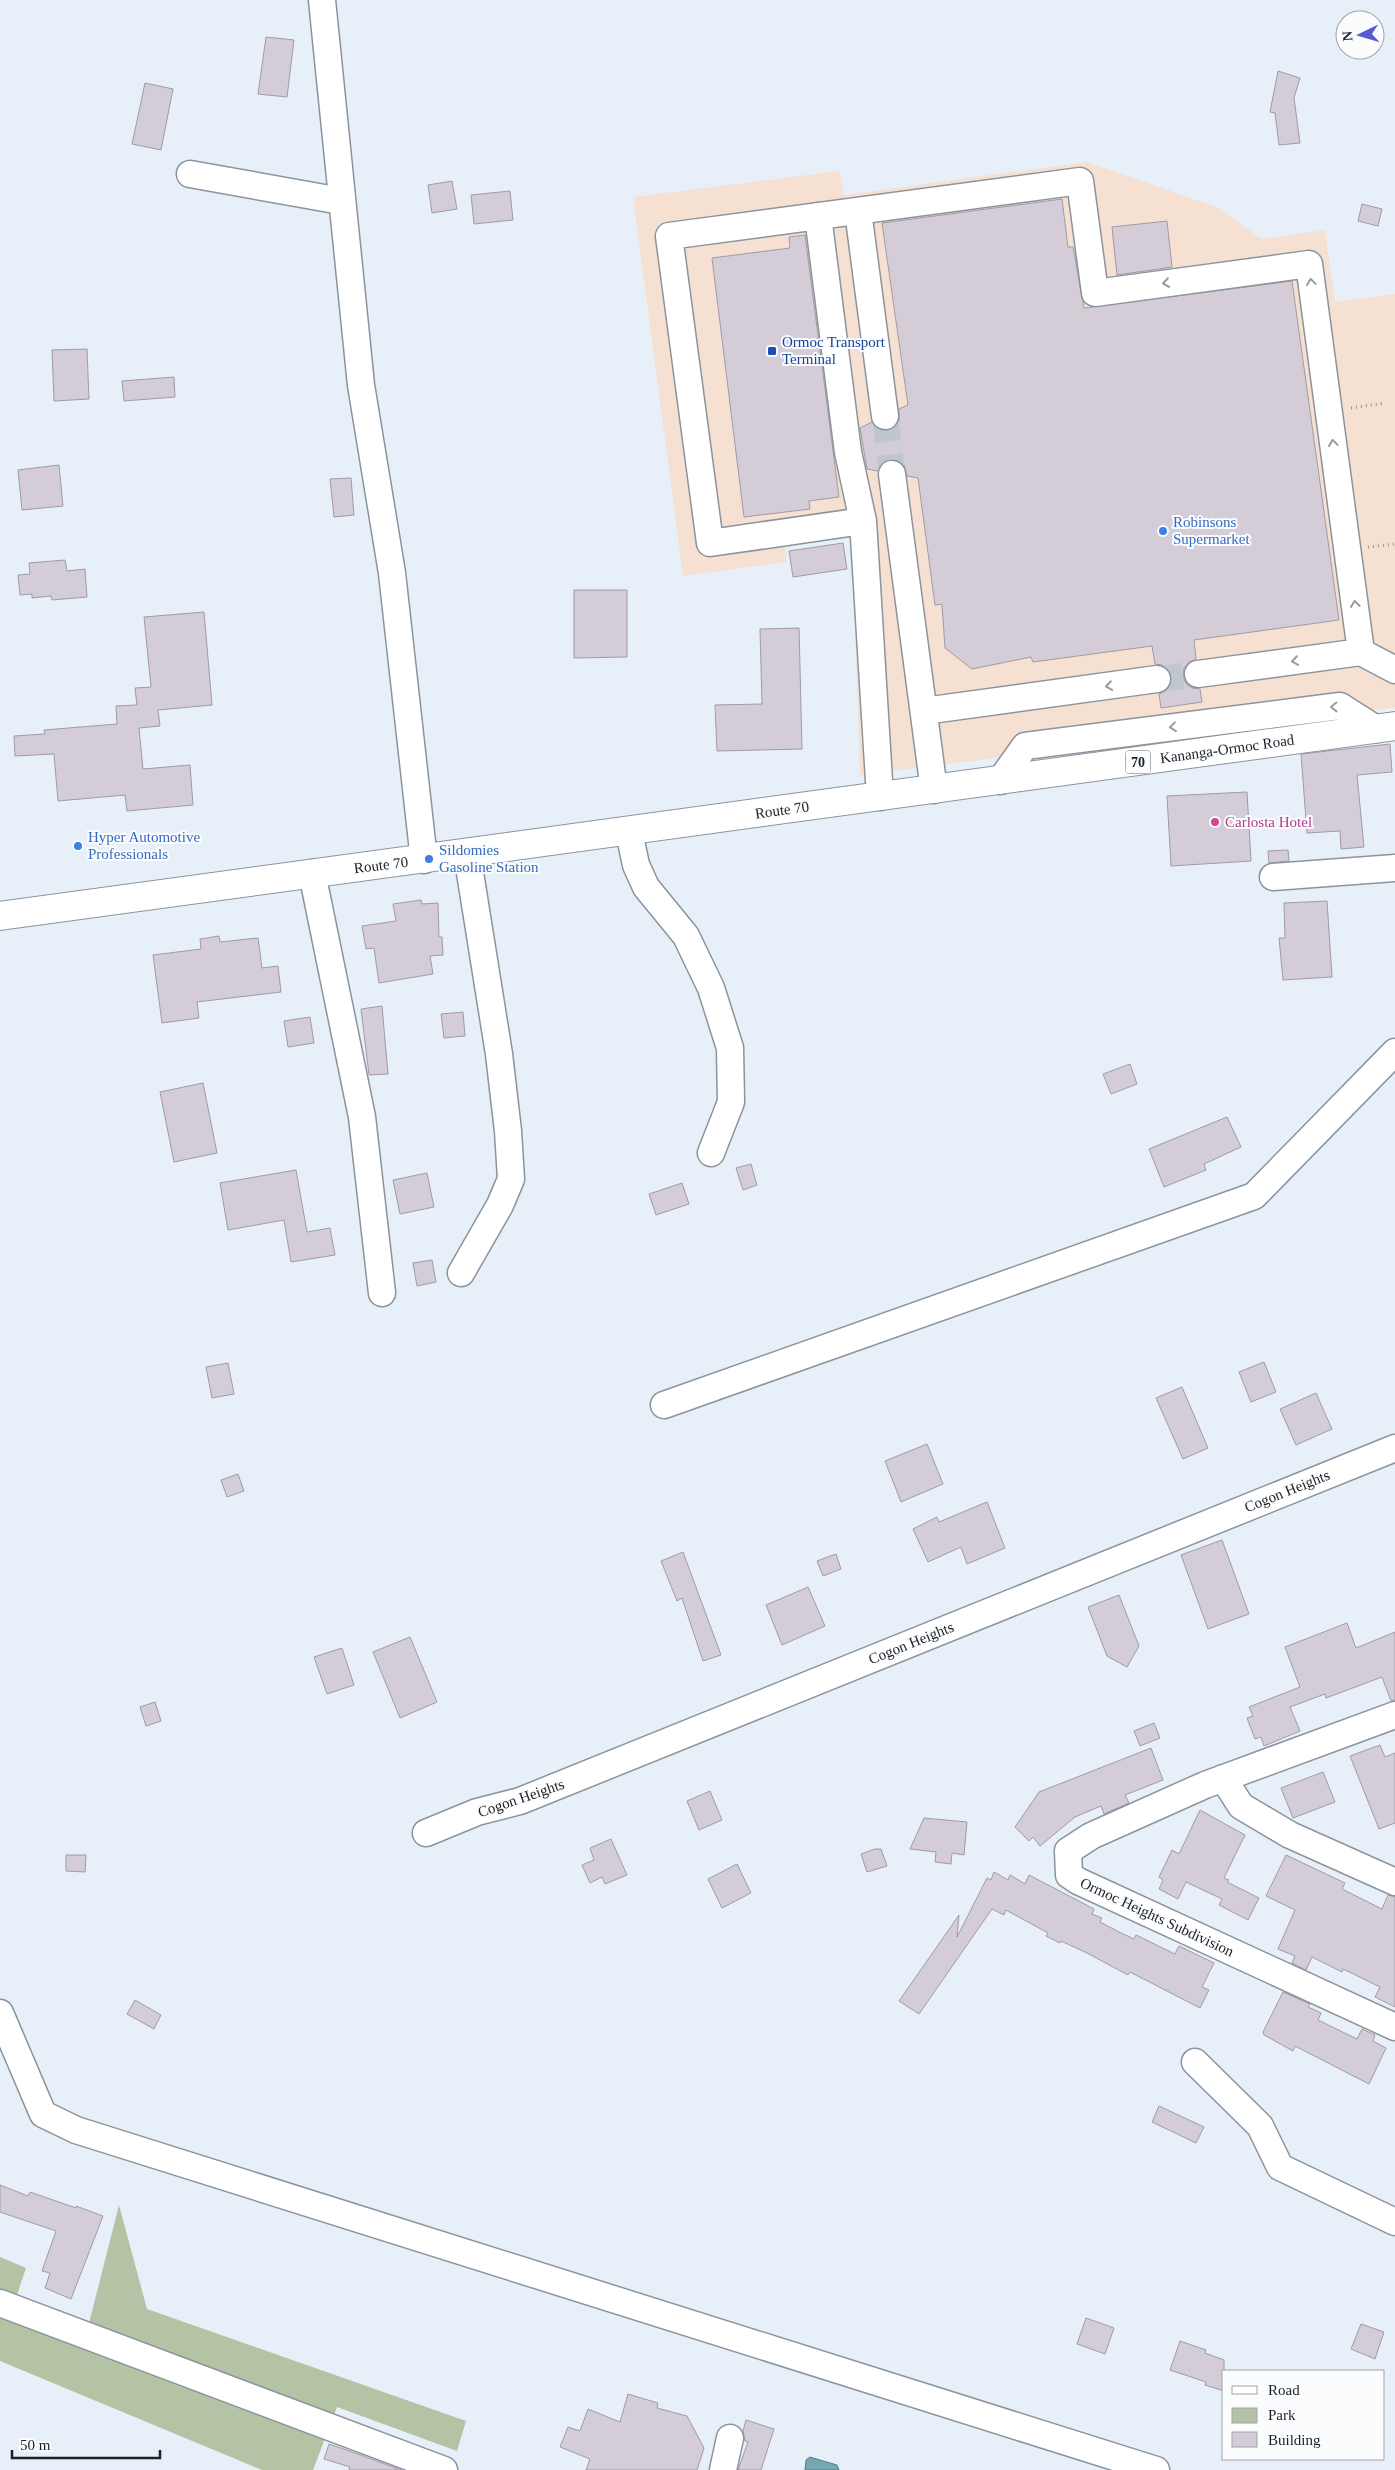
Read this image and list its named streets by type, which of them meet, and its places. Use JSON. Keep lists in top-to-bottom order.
{
  "streets": {
    "highway": ["Kananga-Ormoc Road", "70", "Route 70"],
    "street": ["Cogon Heights", "Ormoc Heights Subdivision"]
  },
  "crossings": [
    ["Kananga-Ormoc Road", "Route 70"]
  ],
  "places": {
    "transit": ["Ormoc Transport Terminal"],
    "other": [
      "Robinsons Supermarket",
      "Carlosta Hotel",
      "Hyper Automotive Professionals",
      "Sildomies Gasoline Station"
    ]
  },
  "legend": ["Road", "Park", "Building"],
  "scale_bar": "50 m",
  "north": "left"
}
